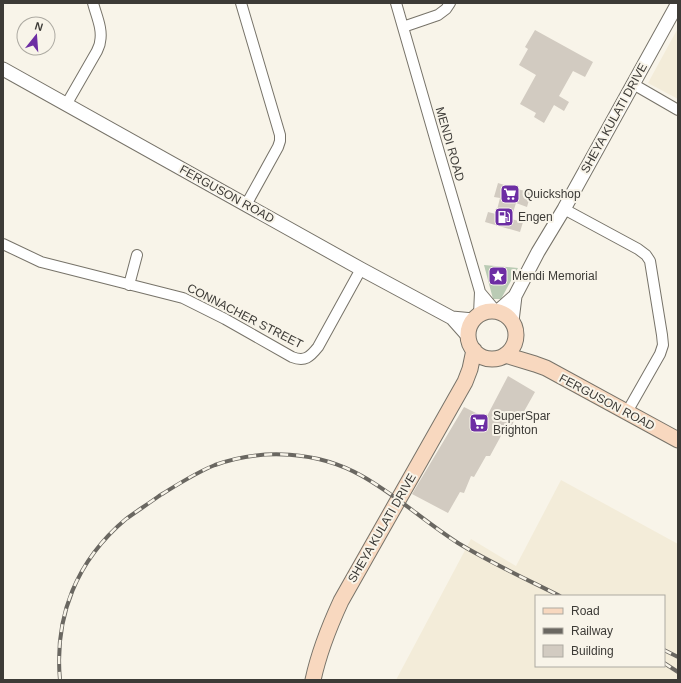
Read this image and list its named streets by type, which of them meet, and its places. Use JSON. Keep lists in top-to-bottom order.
{
  "streets": {
    "main road": ["SHEYA KULATI DRIVE", "FERGUSON ROAD"],
    "street": ["MENDI ROAD", "CONNACHER STREET"]
  },
  "crossings": [
    ["SHEYA KULATI DRIVE", "MENDI ROAD"],
    ["SHEYA KULATI DRIVE", "FERGUSON ROAD"],
    ["MENDI ROAD", "FERGUSON ROAD"],
    ["FERGUSON ROAD", "CONNACHER STREET"]
  ],
  "places": {
    "supermarket": ["Quickshop", "SuperSpar Brighton"],
    "fuel station": ["Engen"],
    "place": ["Mendi Memorial"]
  },
  "legend": ["Road", "Railway", "Building"],
  "north": "top"
}
